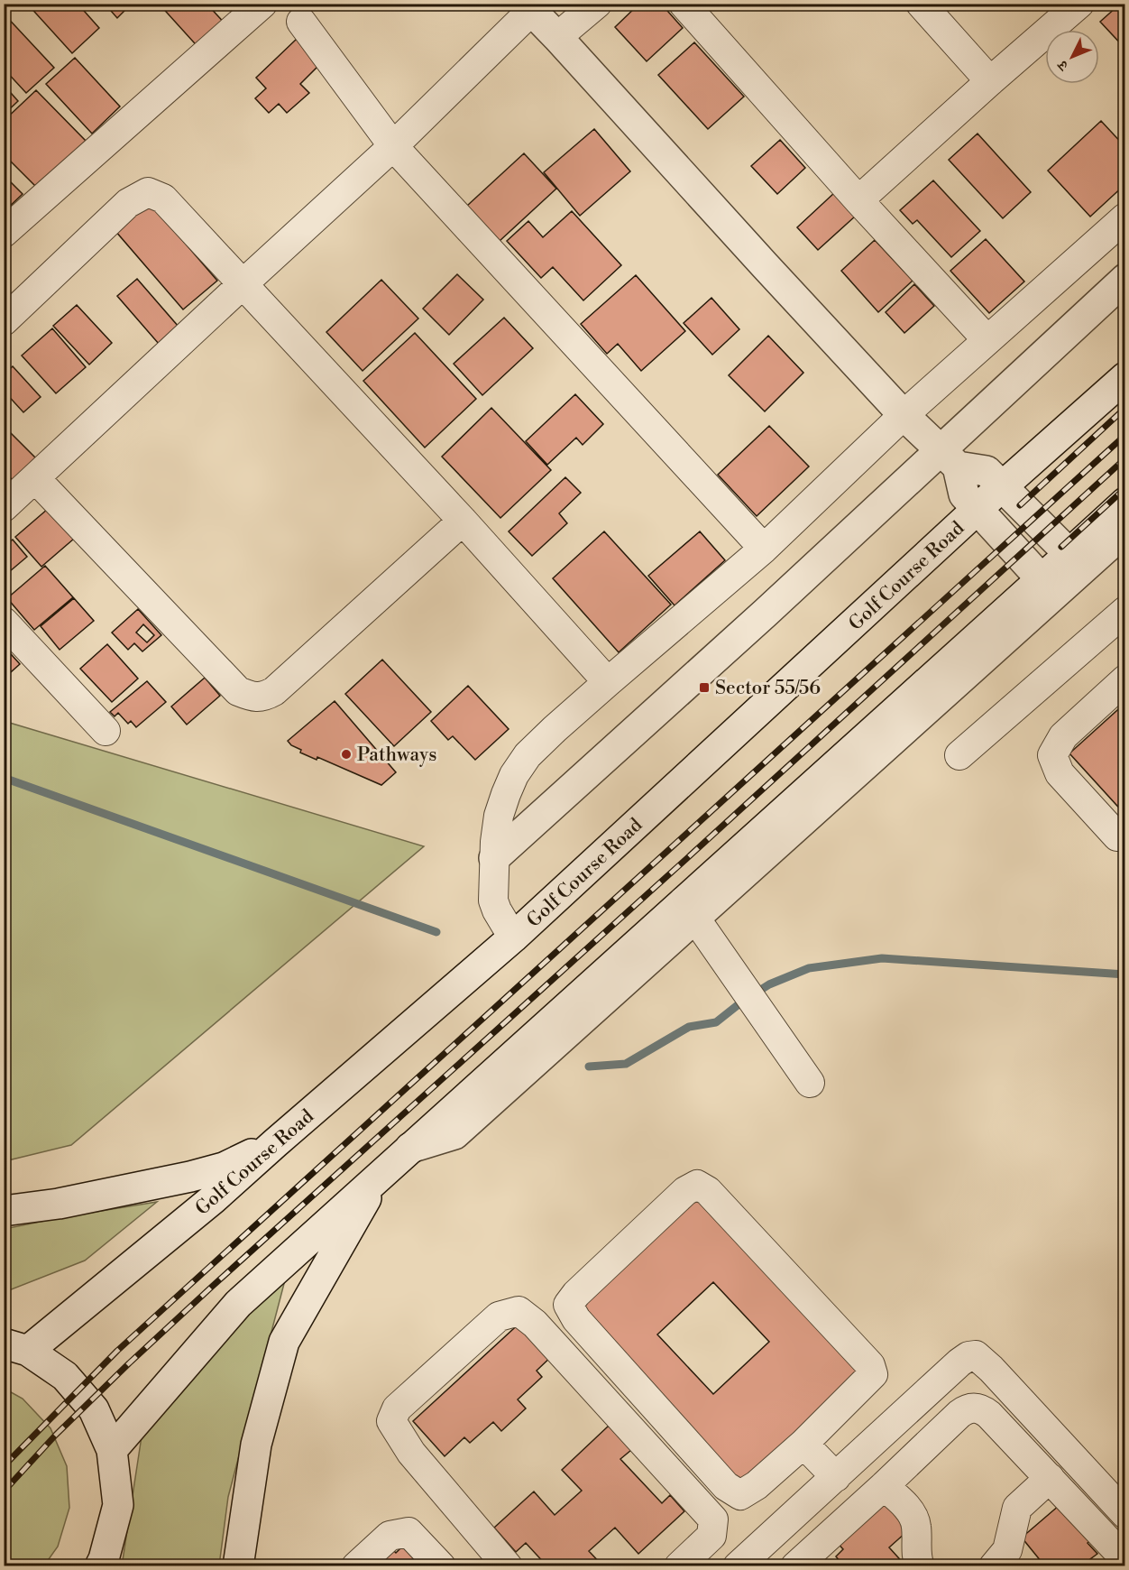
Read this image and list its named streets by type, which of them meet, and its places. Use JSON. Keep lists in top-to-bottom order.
{
  "streets": {
    "main road": ["Golf Course Road"]
  },
  "places": {
    "transit": ["Sector 55/56"],
    "other": ["Pathways"]
  },
  "north": "bottom left"
}
